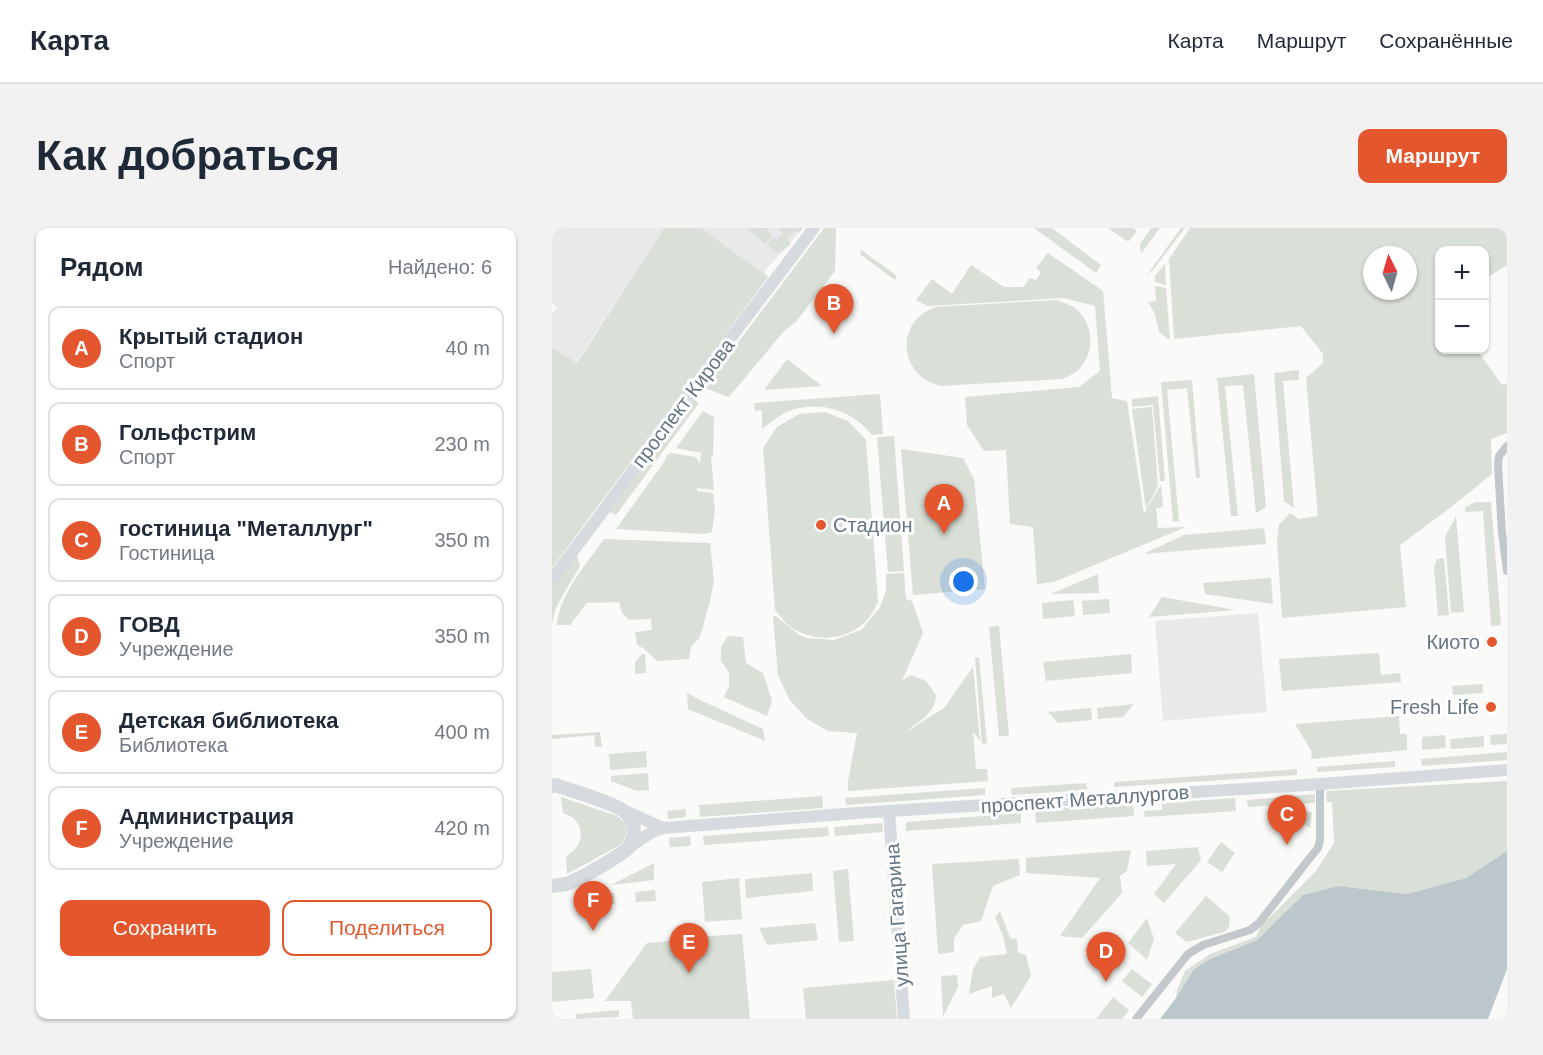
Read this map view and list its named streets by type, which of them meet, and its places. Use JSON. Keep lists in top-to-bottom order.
{
  "streets": {
    "main road": ["проспект Кирова", "проспект Металлургов", "улица Гагарина"]
  },
  "crossings": [
    ["проспект Металлургов", "улица Гагарина"]
  ],
  "places": ["Стадион", "Киото", "Fresh Life"],
  "north": "top",
  "page": {
    "header": "Карта",
    "nav": ["Карта", "Маршрут", "Сохранённые"],
    "buttons": [
      "Маршрут",
      ["Сохранить", "Поделиться"]
    ],
    "title": "Как добраться",
    "heading": ["Рядом", "Найдено: 6"],
    "map_buttons": ["+", "−"],
    "pins": [
      "B",
      "A",
      "C",
      "F",
      "E",
      "D"
    ],
    "list": [
      {
        "mark": "A",
        "name": "Крытый стадион",
        "note": "Спорт",
        "value": "40 m"
      },
      {
        "mark": "B",
        "name": "Гольфстрим",
        "note": "Спорт",
        "value": "230 m"
      },
      {
        "mark": "C",
        "name": "гостиница \"Металлург\"",
        "note": "Гостиница",
        "value": "350 m"
      },
      {
        "mark": "D",
        "name": "ГОВД",
        "note": "Учреждение",
        "value": "350 m"
      },
      {
        "mark": "E",
        "name": "Детская библиотека",
        "note": "Библиотека",
        "value": "400 m"
      },
      {
        "mark": "F",
        "name": "Администрация",
        "note": "Учреждение",
        "value": "420 m"
      }
    ]
  }
}
